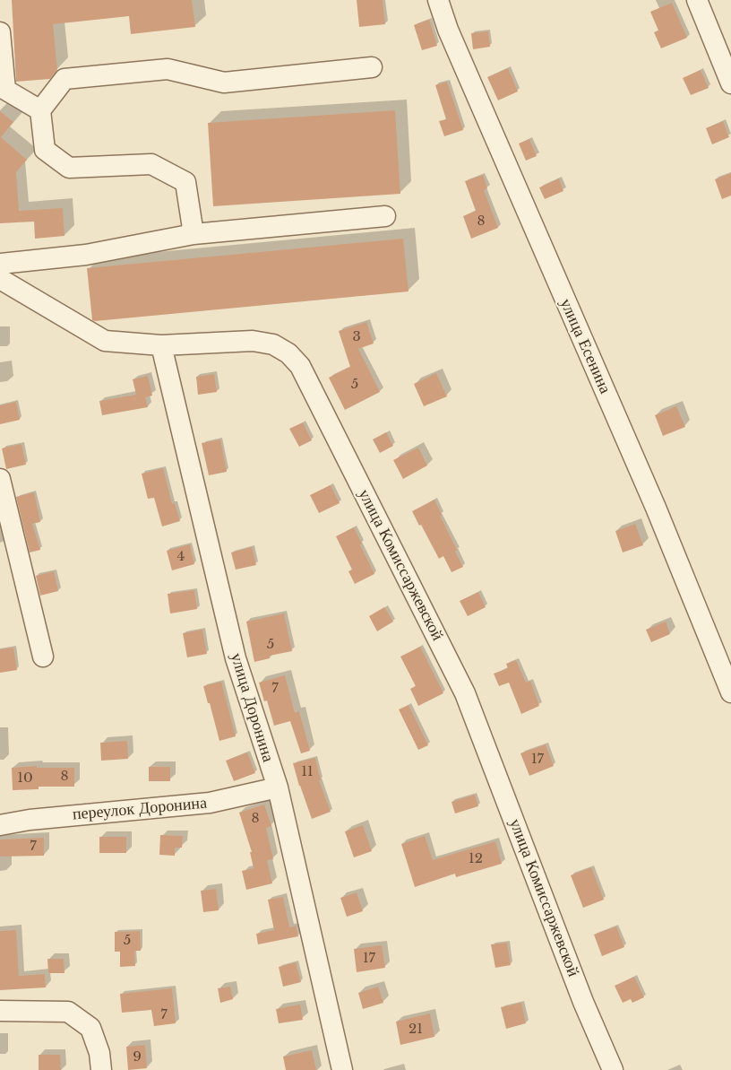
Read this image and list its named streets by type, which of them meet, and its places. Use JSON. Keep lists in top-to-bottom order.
{
  "streets": {
    "street": [
      "улица Есенина",
      "улица Комиссаржевской",
      "улица Доронина",
      "переулок Доронина"
    ]
  },
  "crossings": [
    ["улица Комиссаржевской", "улица Доронина"],
    ["улица Доронина", "переулок Доронина"]
  ],
  "house_numbers": [
    "8",
    "3",
    "5",
    "4",
    "5",
    "7",
    "17",
    "11",
    "8",
    "10",
    "8",
    "7",
    "12",
    "5",
    "17",
    "7",
    "21",
    "9"
  ]
}
